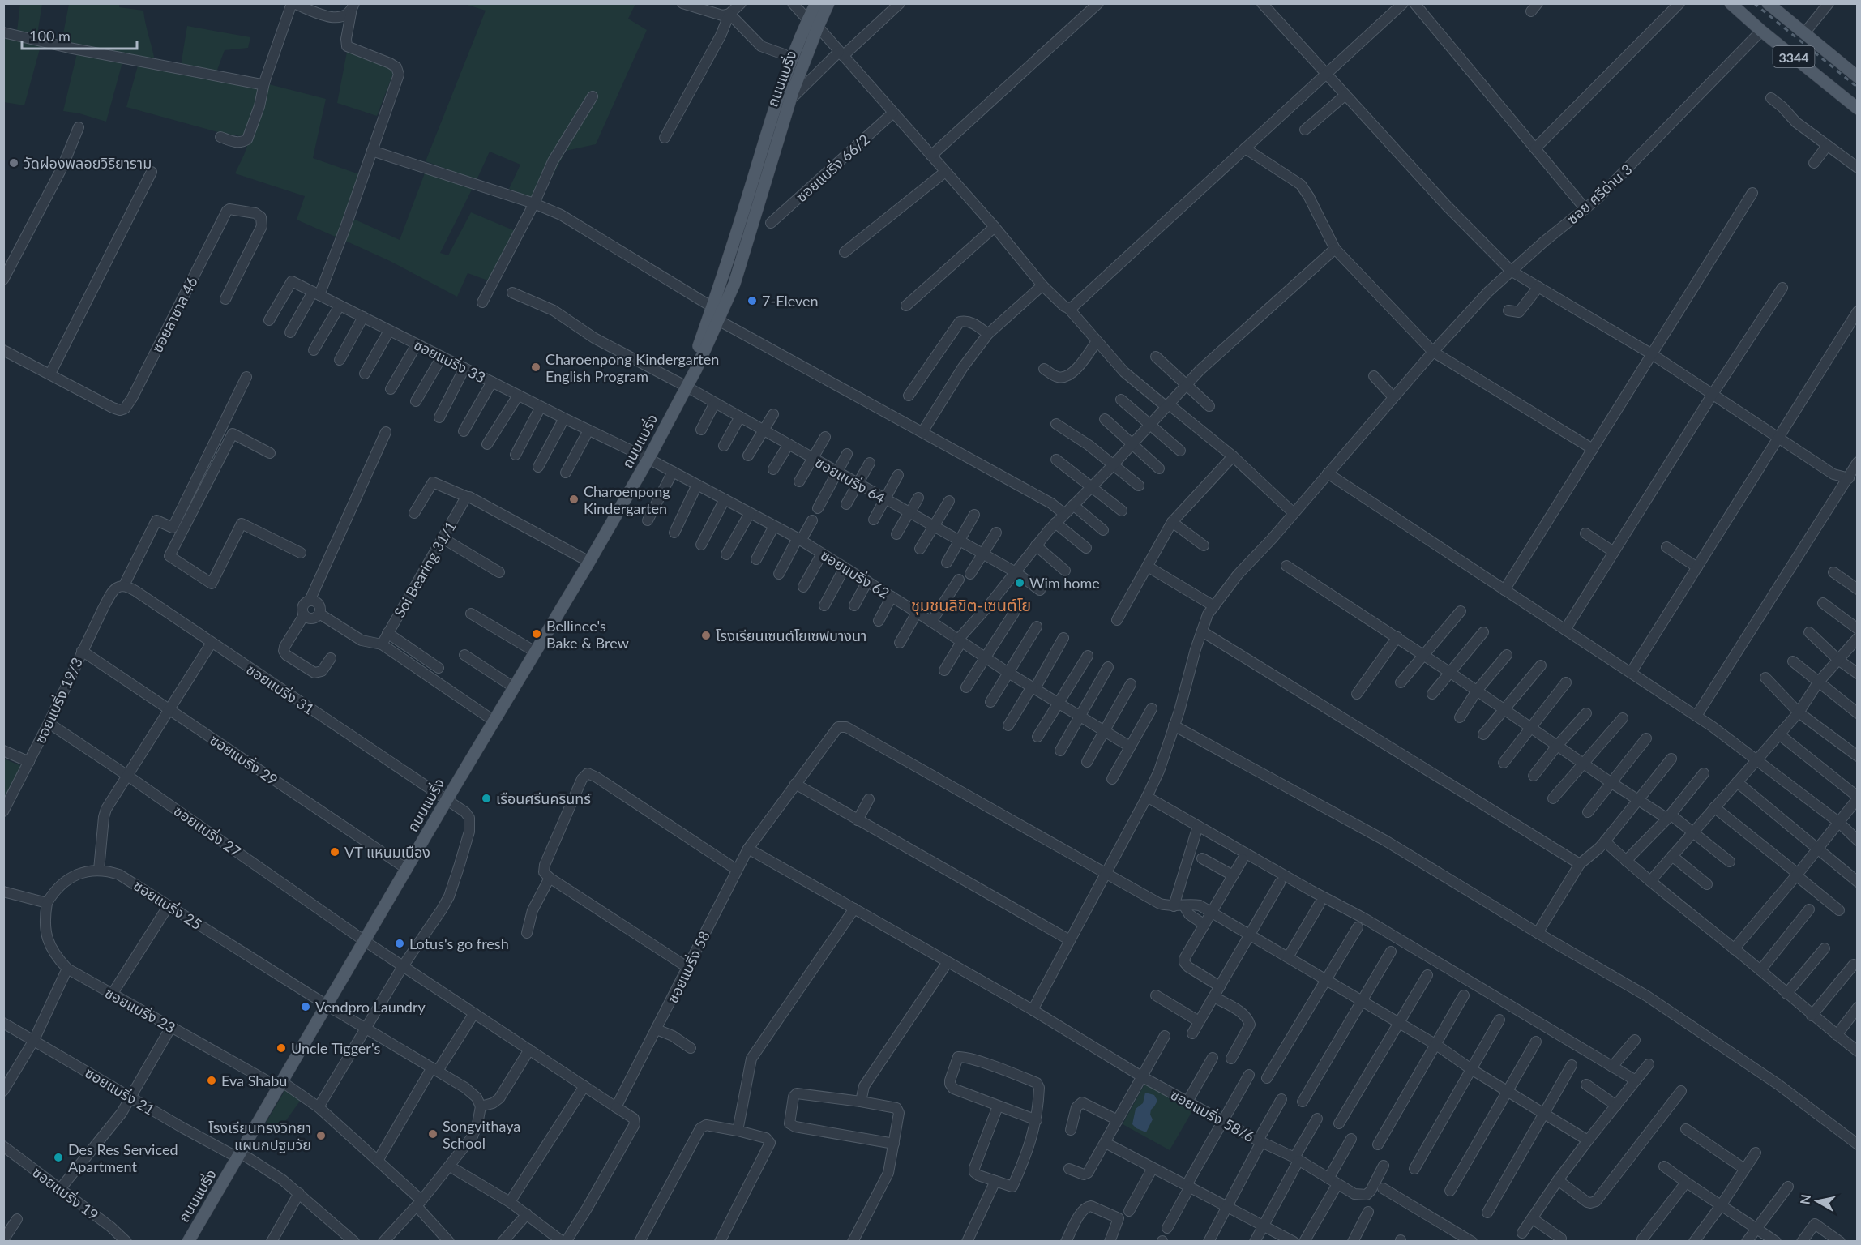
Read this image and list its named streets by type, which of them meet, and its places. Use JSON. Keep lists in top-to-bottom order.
{
  "streets": {
    "main road": ["3344", "ถนนแบริ่ง"],
    "street": [
      "ซอยแบริ่ง 66/2",
      "ซอย ศรีด่าน 3",
      "ซอยลาซาล 46",
      "ซอยแบริ่ง 33",
      "ซอยแบริ่ง 64",
      "Soi Bearing 31/1",
      "ซอยแบริ่ง 62",
      "ซอยแบริ่ง 31",
      "ซอยแบริ่ง 19/3",
      "ซอยแบริ่ง 29",
      "ซอยแบริ่ง 27",
      "ซอยแบริ่ง 25",
      "ซอยแบริ่ง 58",
      "ซอยแบริ่ง 23",
      "ซอยแบริ่ง 21",
      "ซอยแบริ่ง 58/6",
      "ซอยแบริ่ง 19"
    ]
  },
  "crossings": [
    ["3344", "ซอย ศรีด่าน 3"],
    ["ถนนแบริ่ง", "ซอยแบริ่ง 33"],
    ["ถนนแบริ่ง", "ซอยแบริ่ง 64"],
    ["ถนนแบริ่ง", "ซอยแบริ่ง 62"],
    ["ถนนแบริ่ง", "ซอยแบริ่ง 31"],
    ["ถนนแบริ่ง", "ซอยแบริ่ง 29"],
    ["ถนนแบริ่ง", "ซอยแบริ่ง 27"],
    ["ถนนแบริ่ง", "ซอยแบริ่ง 25"],
    ["ถนนแบริ่ง", "ซอยแบริ่ง 23"],
    ["ถนนแบริ่ง", "ซอยแบริ่ง 21"],
    ["ซอย ศรีด่าน 3", "ซอยแบริ่ง 58"],
    ["ซอย ศรีด่าน 3", "ซอยแบริ่ง 58/6"],
    ["ซอยแบริ่ง 33", "ซอยแบริ่ง 62"],
    ["ซอยแบริ่ง 31", "ซอยแบริ่ง 19/3"],
    ["ซอยแบริ่ง 31", "ซอยแบริ่ง 25"],
    ["ซอยแบริ่ง 31", "ซอยแบริ่ง 23"],
    ["ซอยแบริ่ง 19/3", "ซอยแบริ่ง 29"],
    ["ซอยแบริ่ง 19/3", "ซอยแบริ่ง 27"],
    ["ซอยแบริ่ง 25", "ซอยแบริ่ง 23"]
  ],
  "districts": ["ชุมชนลิขิต-เซนต์โย"],
  "places": [
    "วัดผ่องพลอยวิริยาราม",
    "7-Eleven",
    "Charoenpong Kindergarten English Program",
    "Charoenpong Kindergarten",
    "Wim home",
    "Bellinee's Bake & Brew",
    "โรงเรียนเซนต์โยเซฟบางนา",
    "เรือนศรีนครินทร์",
    "VT แหนมเนือง",
    "Lotus's go fresh",
    "Vendpro Laundry",
    "Uncle Tigger's",
    "Eva Shabu",
    "Songvithaya School",
    "โรงเรียนทรงวิทยา แผนกปฐมวัย",
    "Des Res Serviced Apartment"
  ],
  "scale_bar": "100 m",
  "north": "left"
}
